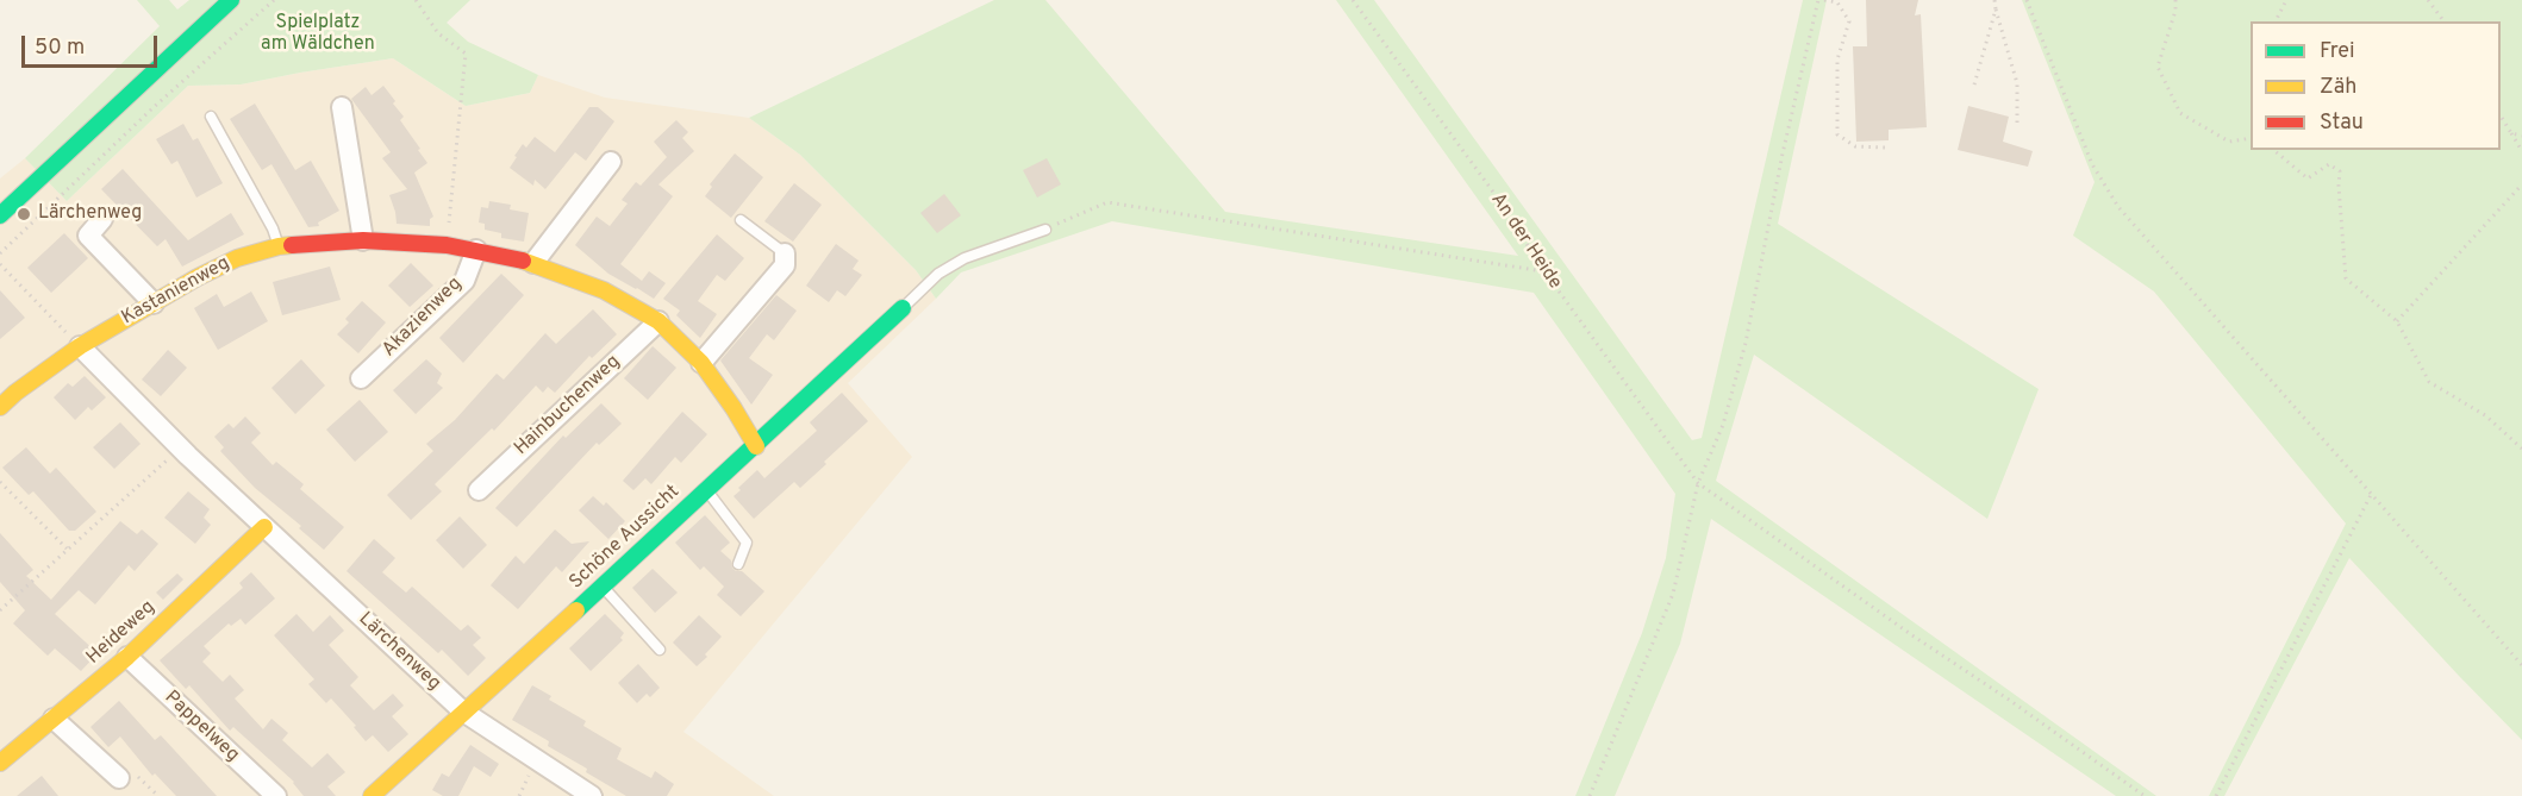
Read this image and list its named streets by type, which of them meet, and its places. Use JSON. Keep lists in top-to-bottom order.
{
  "streets": {
    "street": [
      "Kastanienweg",
      "Akazienweg",
      "Hainbuchenweg",
      "Schöne Aussicht",
      "Heideweg",
      "Lärchenweg",
      "Pappelweg"
    ],
    "path": ["An der Heide"]
  },
  "crossings": [
    ["Kastanienweg", "Akazienweg"],
    ["Kastanienweg", "Hainbuchenweg"],
    ["Kastanienweg", "Schöne Aussicht"],
    ["Schöne Aussicht", "Lärchenweg"],
    ["Heideweg", "Lärchenweg"],
    ["Heideweg", "Pappelweg"]
  ],
  "parks": ["Spielplatz am Wäldchen"],
  "places": ["Lärchenweg"],
  "legend": ["Frei", "Zäh", "Stau"],
  "scale_bar": "50 m"
}
